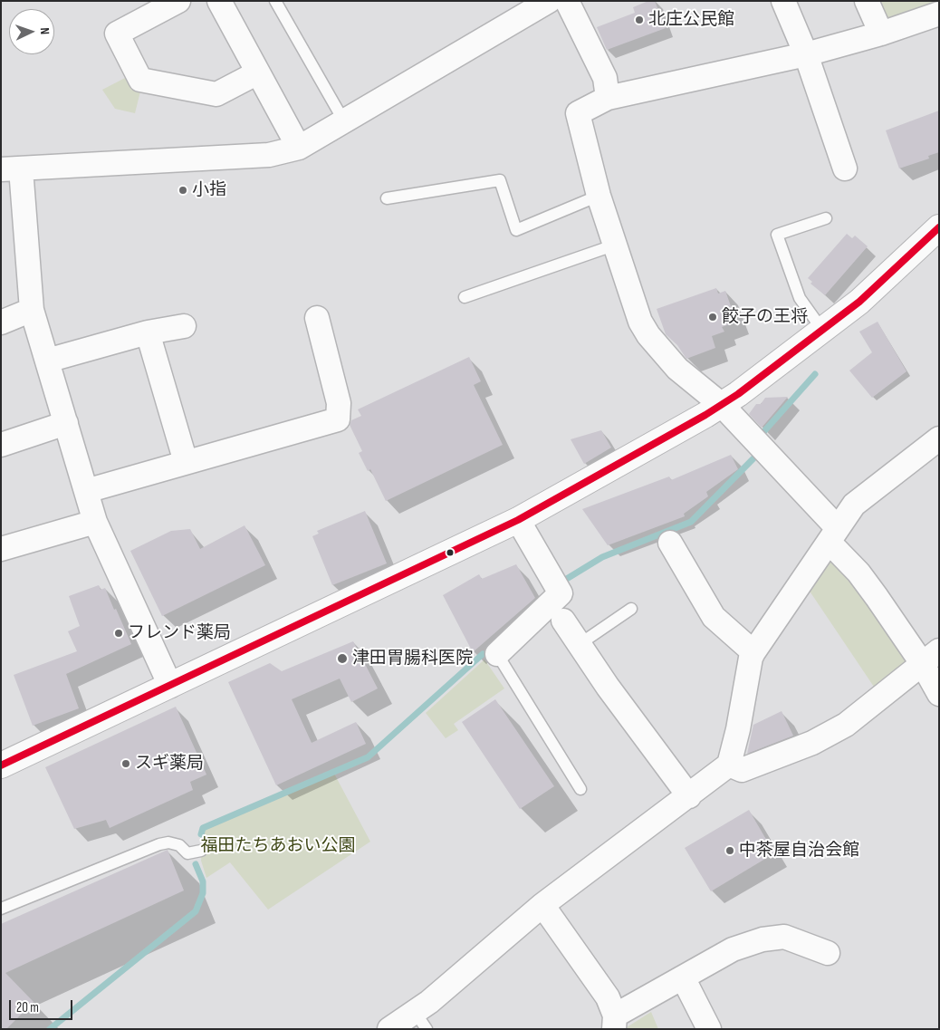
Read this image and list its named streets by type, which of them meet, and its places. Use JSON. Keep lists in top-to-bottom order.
{
  "parks": ["福田たちあおい公園"],
  "places": [
    "北庄公民館",
    "小指",
    "餃子の王将",
    "フレンド薬局",
    "津田胃腸科医院",
    "スギ薬局",
    "中茶屋自治会館"
  ],
  "scale_bar": "20 m",
  "north": "right"
}
